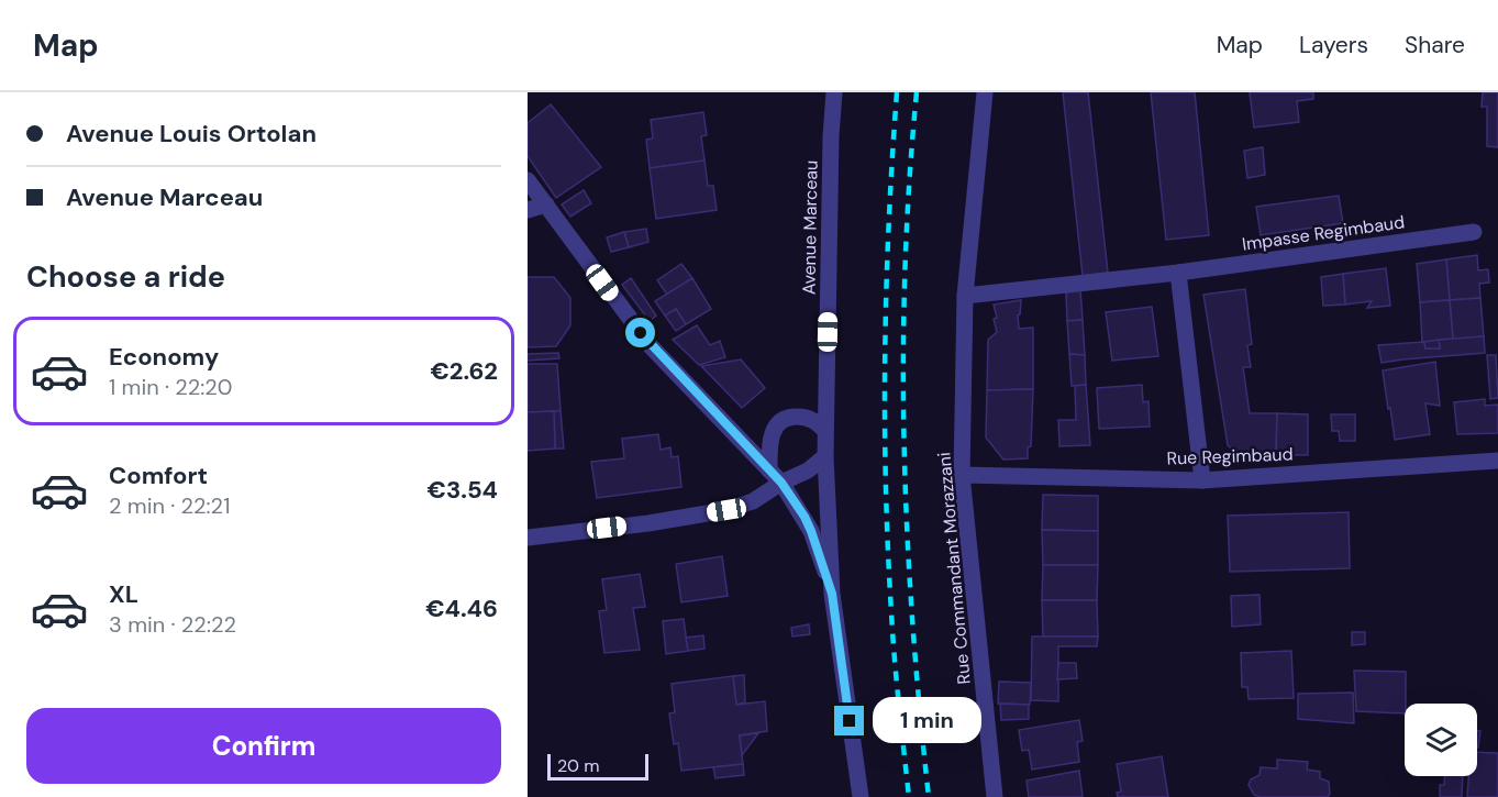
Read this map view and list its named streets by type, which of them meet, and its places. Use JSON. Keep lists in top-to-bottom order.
{
  "streets": {
    "street": [
      "Avenue Marceau",
      "Impasse Regimbaud",
      "Rue Regimbaud",
      "Rue Commandant Morazzani"
    ]
  },
  "crossings": [
    ["Impasse Regimbaud", "Rue Commandant Morazzani"],
    ["Rue Regimbaud", "Rue Commandant Morazzani"]
  ],
  "scale_bar": "20 m",
  "page": {
    "header": "Map",
    "nav": ["Map", "Layers", "Share"],
    "banner": ["Avenue Louis Ortolan", "Avenue Marceau"],
    "heading": "Choose a ride",
    "list": [
      {
        "name": "Economy",
        "note": "1 min · 22:20",
        "value": "€2.62"
      },
      {
        "name": "Comfort",
        "note": "2 min · 22:21",
        "value": "€3.54"
      },
      {
        "name": "XL",
        "note": "3 min · 22:22",
        "value": "€4.46"
      }
    ],
    "buttons": "Confirm",
    "bubble": "1 min",
    "scale": "20 m"
  }
}
